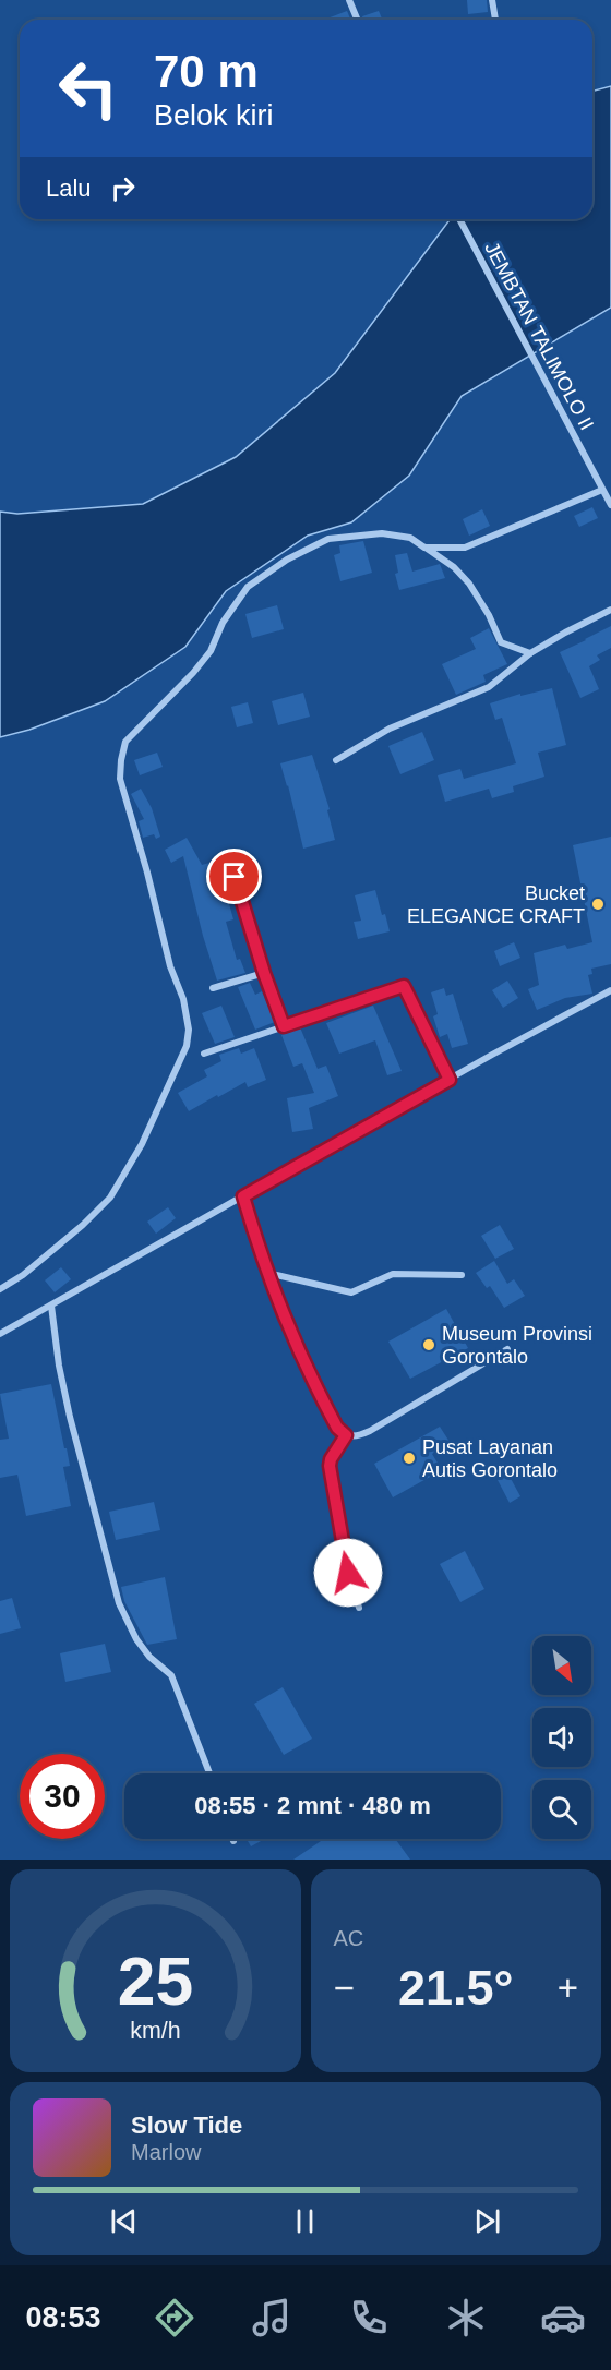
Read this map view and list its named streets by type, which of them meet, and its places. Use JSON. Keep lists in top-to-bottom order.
{
  "streets": {
    "street": ["JEMBTAN TALIMOLO II"]
  },
  "places": ["Bucket ELEGANCE CRAFT", "Museum Provinsi Gorontalo", "Pusat Layanan Autis Gorontalo"],
  "north": "bottom right",
  "page": {
    "turn": ["70 m", "Belok kiri"],
    "then": "Lalu",
    "limit": "30",
    "trip": "08:55 · 2 mnt · 480 m",
    "tile": "AC",
    "heat": ["−", "21.5°", "+"],
    "song": ["Slow Tide", "Marlow"],
    "tabs": "08:53",
    "gauge": ["25", "km/h"]
  }
}
